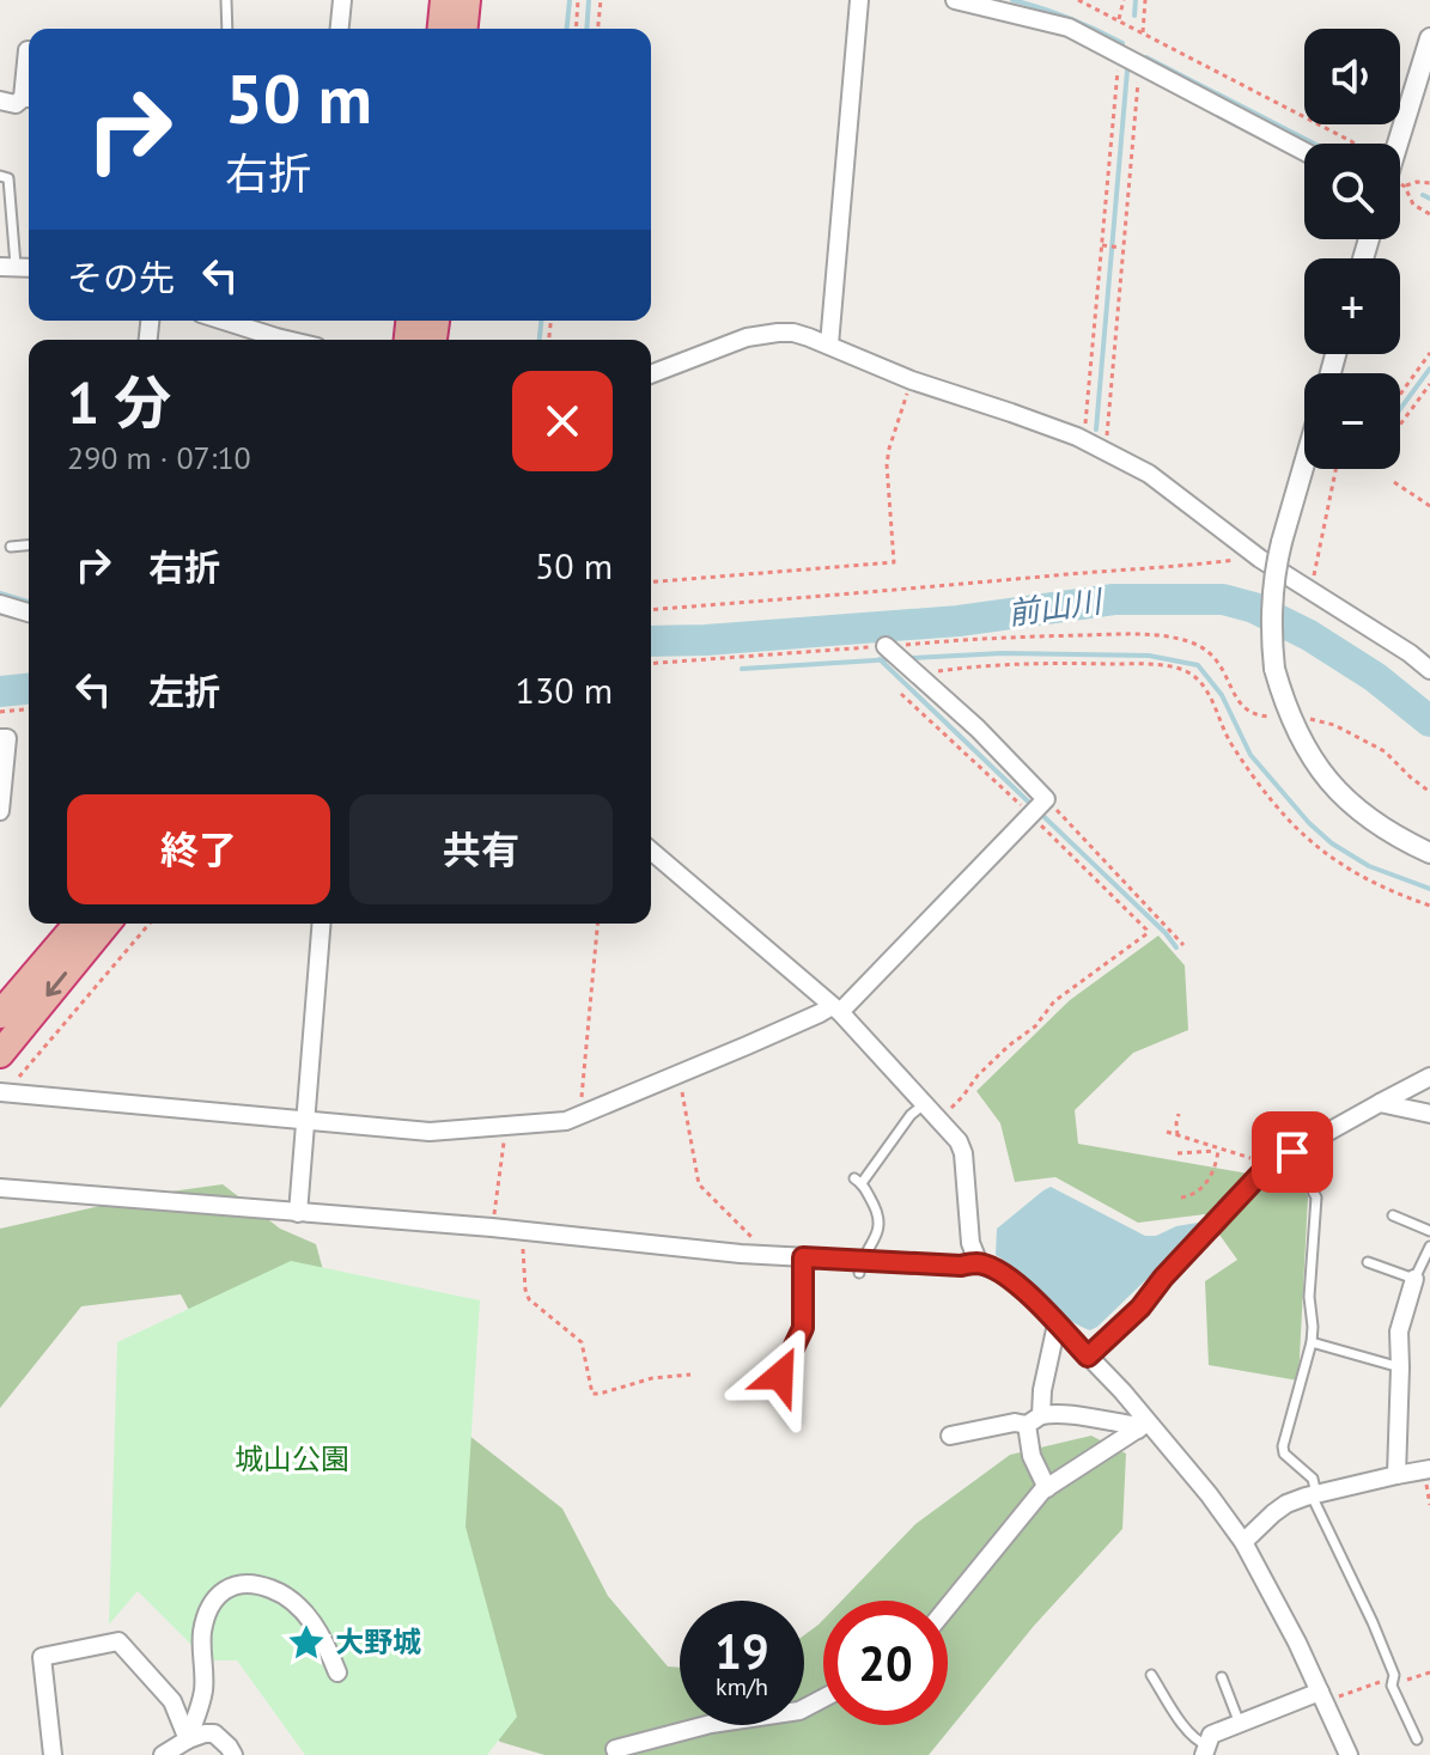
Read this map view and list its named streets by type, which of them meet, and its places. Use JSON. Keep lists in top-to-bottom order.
{
  "water": ["前山川"],
  "parks": ["城山公園"],
  "places": {
    "place": ["大野城"]
  },
  "page": {
    "map_buttons": ["+", "−"],
    "turn": ["50 m", "右折"],
    "then": "その先",
    "heading": ["1 分", "290 m · 07:10"],
    "list": [
      {
        "name": "右折",
        "value": "50 m"
      },
      {
        "name": "左折",
        "value": "130 m"
      }
    ],
    "buttons": ["終了", "共有"],
    "speed": "19 km/h",
    "limit": "20"
  }
}
